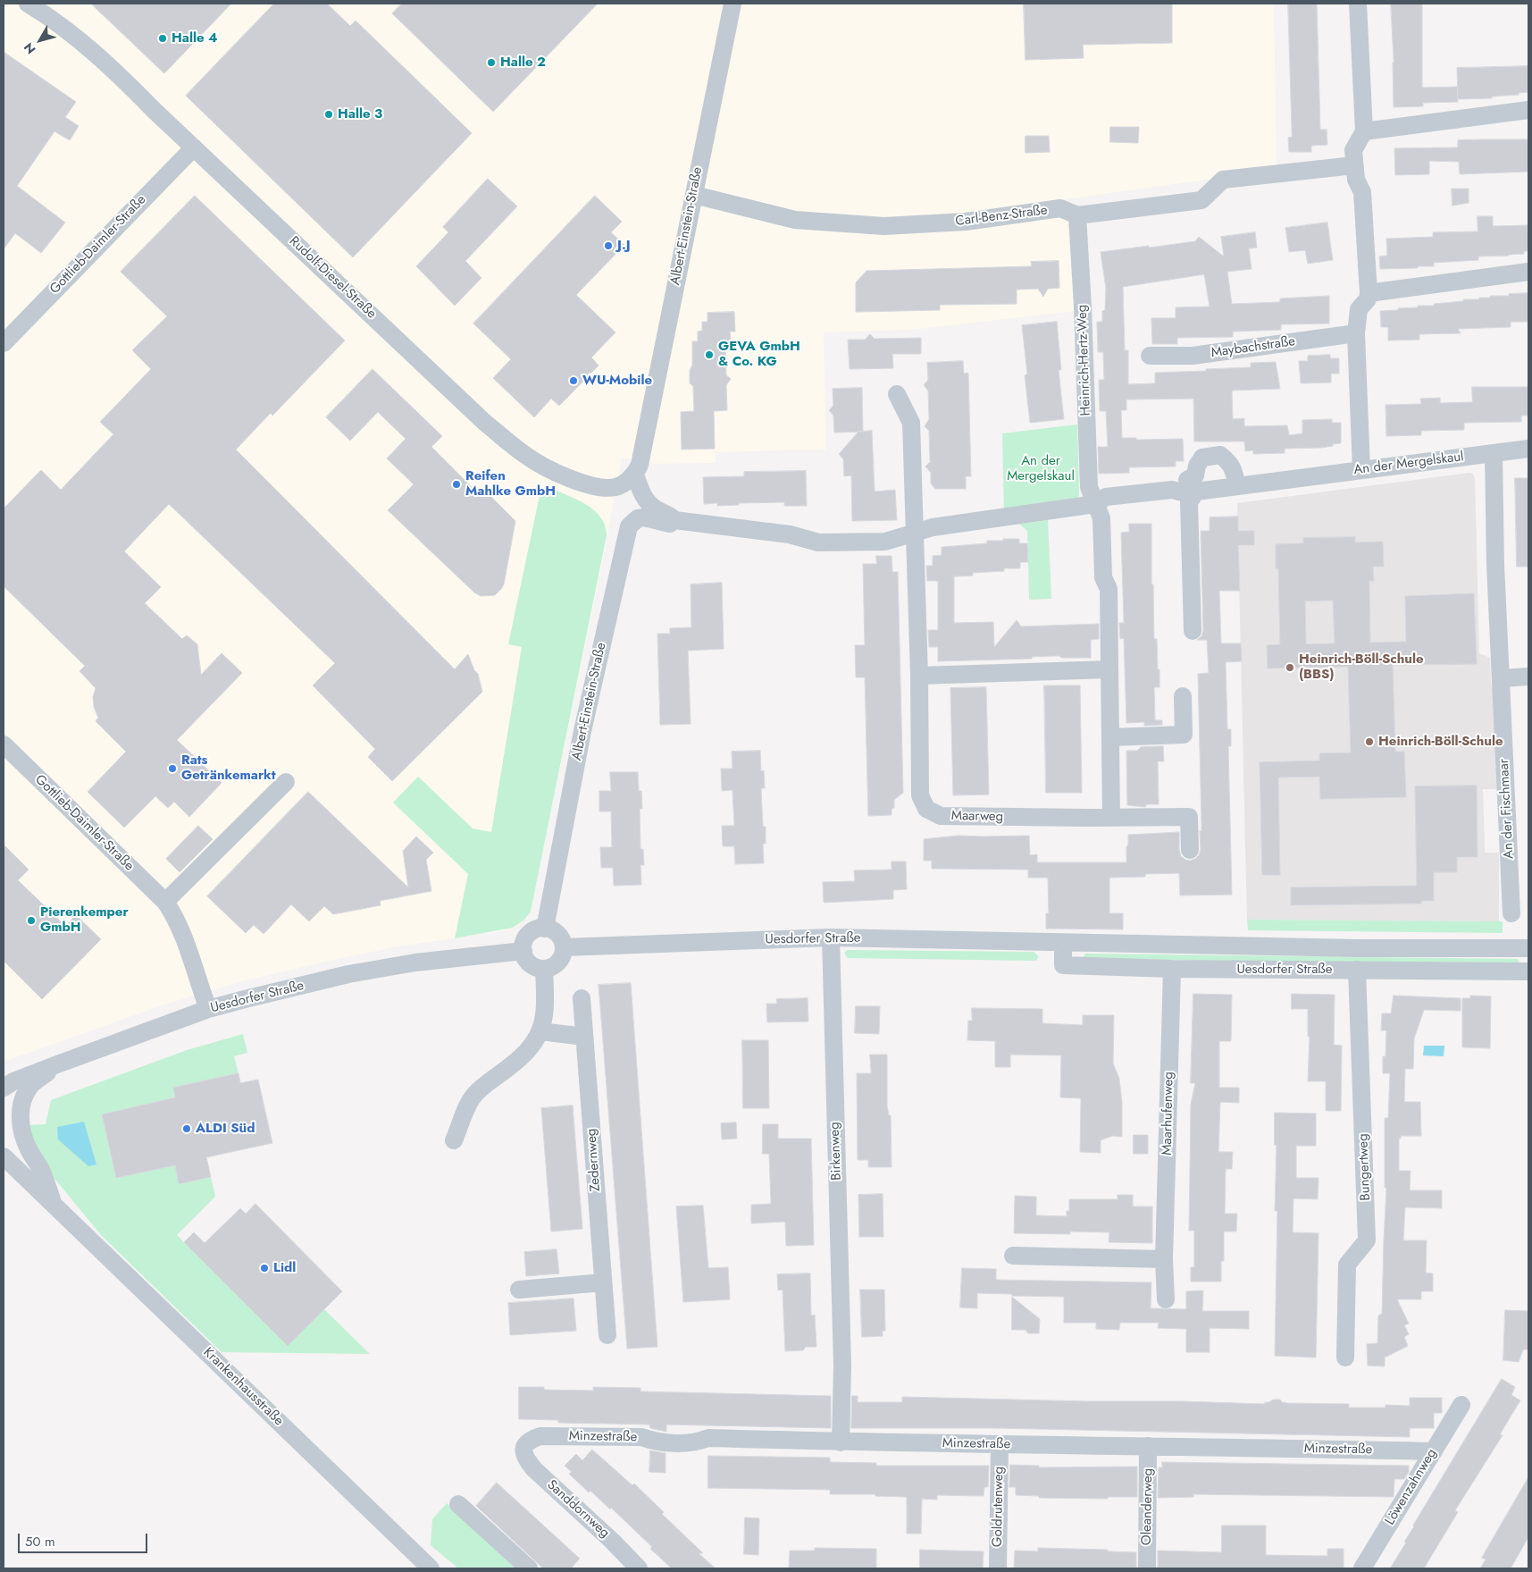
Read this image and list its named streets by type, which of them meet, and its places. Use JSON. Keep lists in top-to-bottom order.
{
  "streets": {
    "street": [
      "Carl-Benz-Straße",
      "Albert-Einstein-Straße",
      "Gottlieb-Daimler-Straße",
      "Rudolf-Diesel-Straße",
      "Maybachstraße",
      "Heinrich-Hertz-Weg",
      "An der Mergelskaul",
      "An der Fischmaar",
      "Maarweg",
      "Uesdorfer Straße",
      "Maarhufenweg",
      "Birkenweg",
      "Zedernweg",
      "Bungertweg",
      "Krankenhausstraße",
      "Minzestraße",
      "Löwenzahnweg",
      "Goldrutenweg",
      "Oleanderweg",
      "Sanddornweg"
    ]
  },
  "crossings": [
    ["Carl-Benz-Straße", "Albert-Einstein-Straße"],
    ["Carl-Benz-Straße", "Heinrich-Hertz-Weg"],
    ["Albert-Einstein-Straße", "Rudolf-Diesel-Straße"],
    ["Albert-Einstein-Straße", "An der Mergelskaul"],
    ["Albert-Einstein-Straße", "Uesdorfer Straße"],
    ["Gottlieb-Daimler-Straße", "Rudolf-Diesel-Straße"],
    ["Gottlieb-Daimler-Straße", "Uesdorfer Straße"],
    ["Rudolf-Diesel-Straße", "An der Mergelskaul"],
    ["Heinrich-Hertz-Weg", "An der Mergelskaul"],
    ["An der Mergelskaul", "An der Fischmaar"],
    ["An der Mergelskaul", "Maarweg"],
    ["Uesdorfer Straße", "Maarhufenweg"],
    ["Uesdorfer Straße", "Birkenweg"],
    ["Uesdorfer Straße", "Bungertweg"],
    ["Uesdorfer Straße", "Krankenhausstraße"],
    ["Birkenweg", "Minzestraße"],
    ["Minzestraße", "Löwenzahnweg"],
    ["Minzestraße", "Goldrutenweg"],
    ["Minzestraße", "Oleanderweg"],
    ["Minzestraße", "Sanddornweg"]
  ],
  "parks": ["An der Mergelskaul"],
  "places": [
    "Halle 4",
    "Halle 2",
    "Halle 3",
    "J.J",
    "GEVA GmbH & Co. KG",
    "WU-Mobile",
    "Reifen Mahlke GmbH",
    "Heinrich-Böll-Schule (BBS)",
    "Heinrich-Böll-Schule",
    "Rats Getränkemarkt",
    "Pierenkemper GmbH",
    "ALDI Süd",
    "Lidl"
  ],
  "scale_bar": "50 m",
  "north": "bottom left"
}
